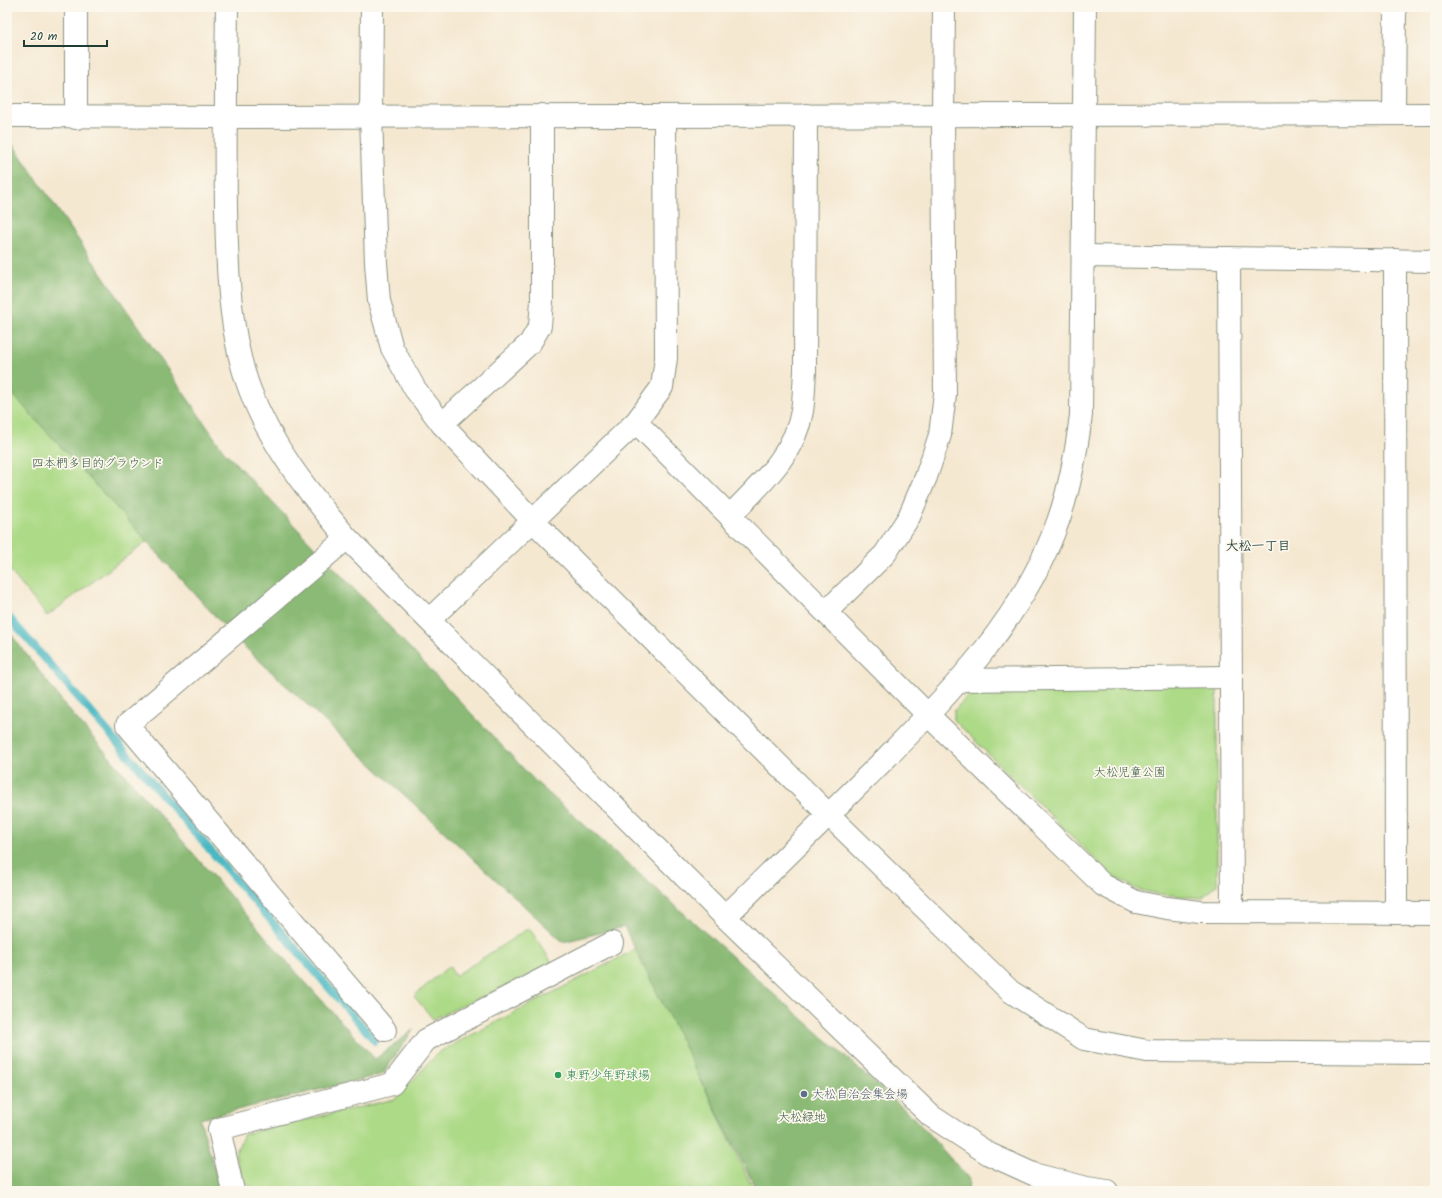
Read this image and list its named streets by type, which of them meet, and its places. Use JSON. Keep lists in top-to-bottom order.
{
  "districts": ["大松一丁目"],
  "parks": ["四本椚多目的グラウンド", "大松児童公園", "大松緑地"],
  "places": ["東野少年野球場", "大松自治会集会場"],
  "scale_bar": "20 m"
}
